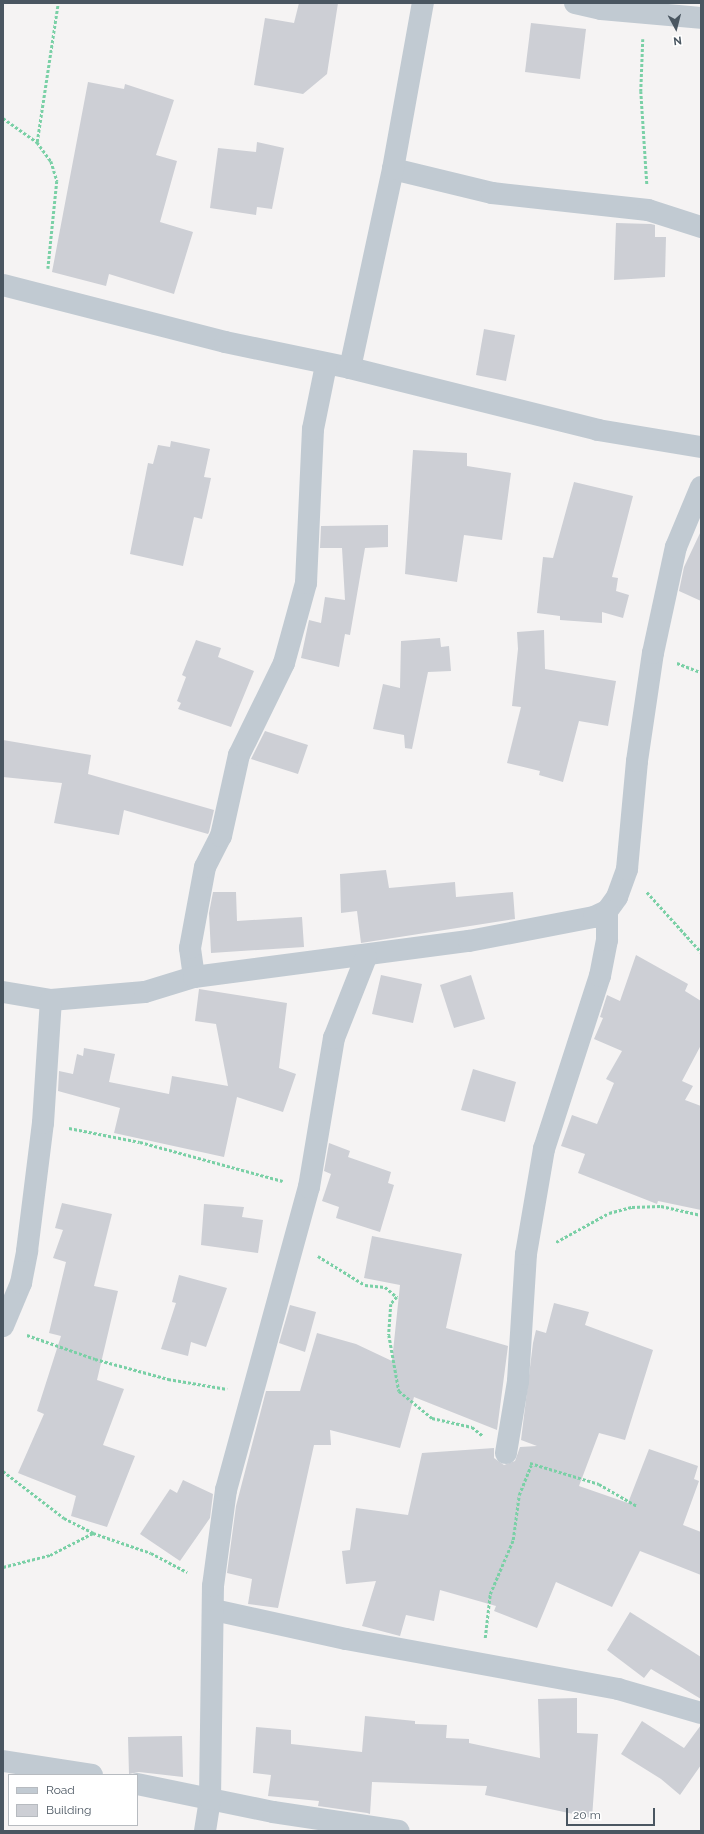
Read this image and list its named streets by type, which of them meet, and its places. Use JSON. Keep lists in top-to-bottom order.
{
  "legend": ["Road", "Building"],
  "scale_bar": "20 m",
  "north": "bottom"
}
